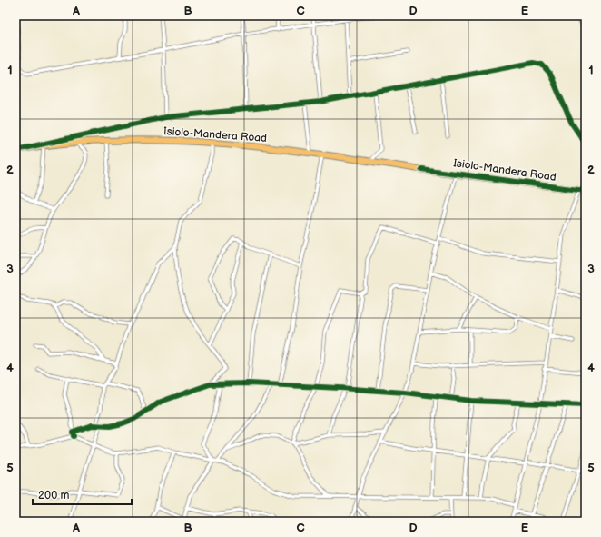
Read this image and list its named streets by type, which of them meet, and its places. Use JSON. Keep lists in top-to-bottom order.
{
  "streets": {
    "highway": ["Isiolo-Mandera Road"]
  },
  "scale_bar": "200 m",
  "grid": {
    "columns": [
      "A",
      "B",
      "C",
      "D",
      "E"
    ],
    "rows": [
      "1",
      "2",
      "3",
      "4",
      "5"
    ]
  }
}
